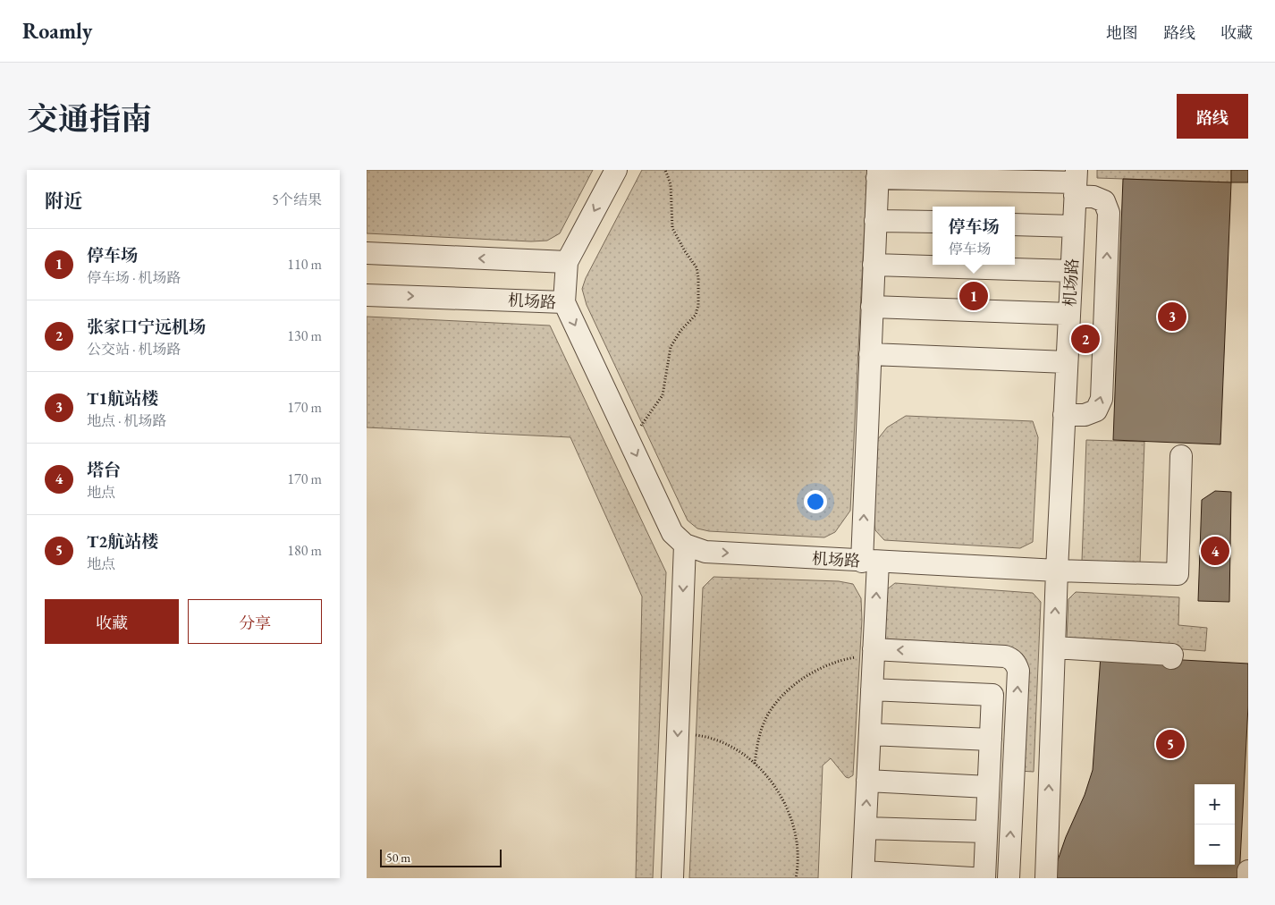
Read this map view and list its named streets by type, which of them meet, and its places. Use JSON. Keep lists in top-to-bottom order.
{
  "streets": {
    "street": ["机场路"]
  },
  "scale_bar": "50 m",
  "page": {
    "header": "Roamly",
    "nav": ["地图", "路线", "收藏"],
    "title": "交通指南",
    "buttons": [
      "路线",
      ["收藏", "分享"]
    ],
    "heading": ["附近", "5个结果"],
    "popup": ["停车场", "停车场"],
    "list": [
      {
        "mark": "1",
        "name": "停车场",
        "note": "停车场 · 机场路",
        "value": "110 m"
      },
      {
        "mark": "2",
        "name": "张家口宁远机场",
        "note": "公交站 · 机场路",
        "value": "130 m"
      },
      {
        "mark": "3",
        "name": "T1航站楼",
        "note": "地点 · 机场路",
        "value": "170 m"
      },
      {
        "mark": "4",
        "name": "塔台",
        "note": "地点",
        "value": "170 m"
      },
      {
        "mark": "5",
        "name": "T2航站楼",
        "note": "地点",
        "value": "180 m"
      }
    ],
    "pins": [
      "1",
      "3",
      "2",
      "4",
      "5"
    ],
    "map_buttons": ["+", "−"],
    "scale": "50 m"
  }
}
